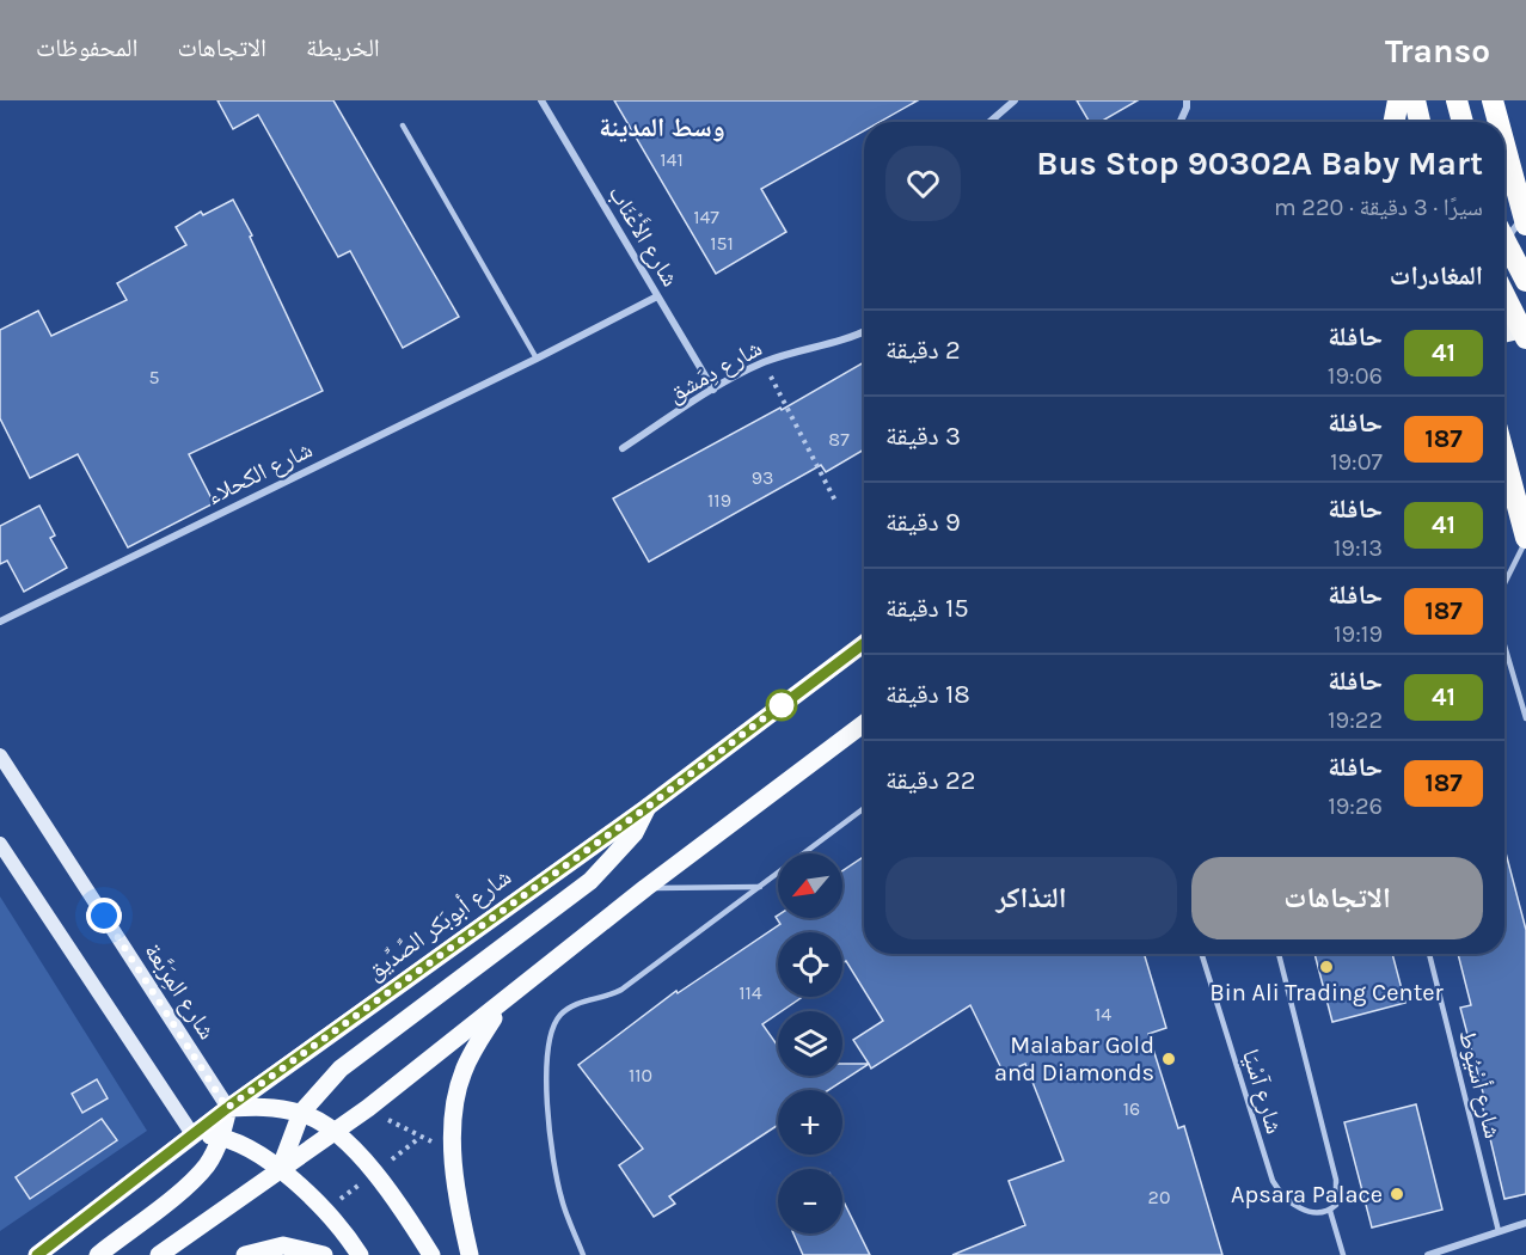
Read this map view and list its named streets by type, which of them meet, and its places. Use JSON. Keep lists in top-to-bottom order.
{
  "streets": {
    "main road": ["شارع أبوبَكر الصِّدِّيق"],
    "street": [
      "شارع الأَعْنَاب",
      "شارع دِمَشق",
      "شارع الكحلاء",
      "شارع المِرَبَّعة"
    ],
    "lane": ["شارع أسْيُوط", "شارع آسْيَا"]
  },
  "crossings": [
    ["شارع الأَعْنَاب", "شارع دِمَشق"],
    ["شارع الأَعْنَاب", "شارع الكحلاء"],
    ["شارع أبوبَكر الصِّدِّيق", "شارع المِرَبَّعة"]
  ],
  "districts": ["وسط المدينة"],
  "places": ["Bin Ali Trading Center", "Malabar Gold and Diamonds", "Apsara Palace"],
  "lines": ["bus line 41"],
  "house_numbers": [
    "141",
    "147",
    "151",
    "5",
    "87",
    "93",
    "119",
    "114",
    "14",
    "110",
    "16",
    "20"
  ],
  "north": "bottom left",
  "page": {
    "header": "Transo",
    "nav": ["الخريطة", "الاتجاهات", "المحفوظات"],
    "heading": [
      ["Bus Stop 90302A Baby Mart", "سيرًا · 3 دقيقة · 220 m"],
      "المغادرات"
    ],
    "list": [
      {
        "mark": "41",
        "name": "حافلة",
        "note": "19:06",
        "value": "2 دقيقة"
      },
      {
        "mark": "187",
        "name": "حافلة",
        "note": "19:07",
        "value": "3 دقيقة"
      },
      {
        "mark": "41",
        "name": "حافلة",
        "note": "19:13",
        "value": "9 دقيقة"
      },
      {
        "mark": "187",
        "name": "حافلة",
        "note": "19:19",
        "value": "15 دقيقة"
      },
      {
        "mark": "41",
        "name": "حافلة",
        "note": "19:22",
        "value": "18 دقيقة"
      },
      {
        "mark": "187",
        "name": "حافلة",
        "note": "19:26",
        "value": "22 دقيقة"
      }
    ],
    "buttons": ["الاتجاهات", "التذاكر"],
    "map_buttons": ["+", "−"]
  }
}
